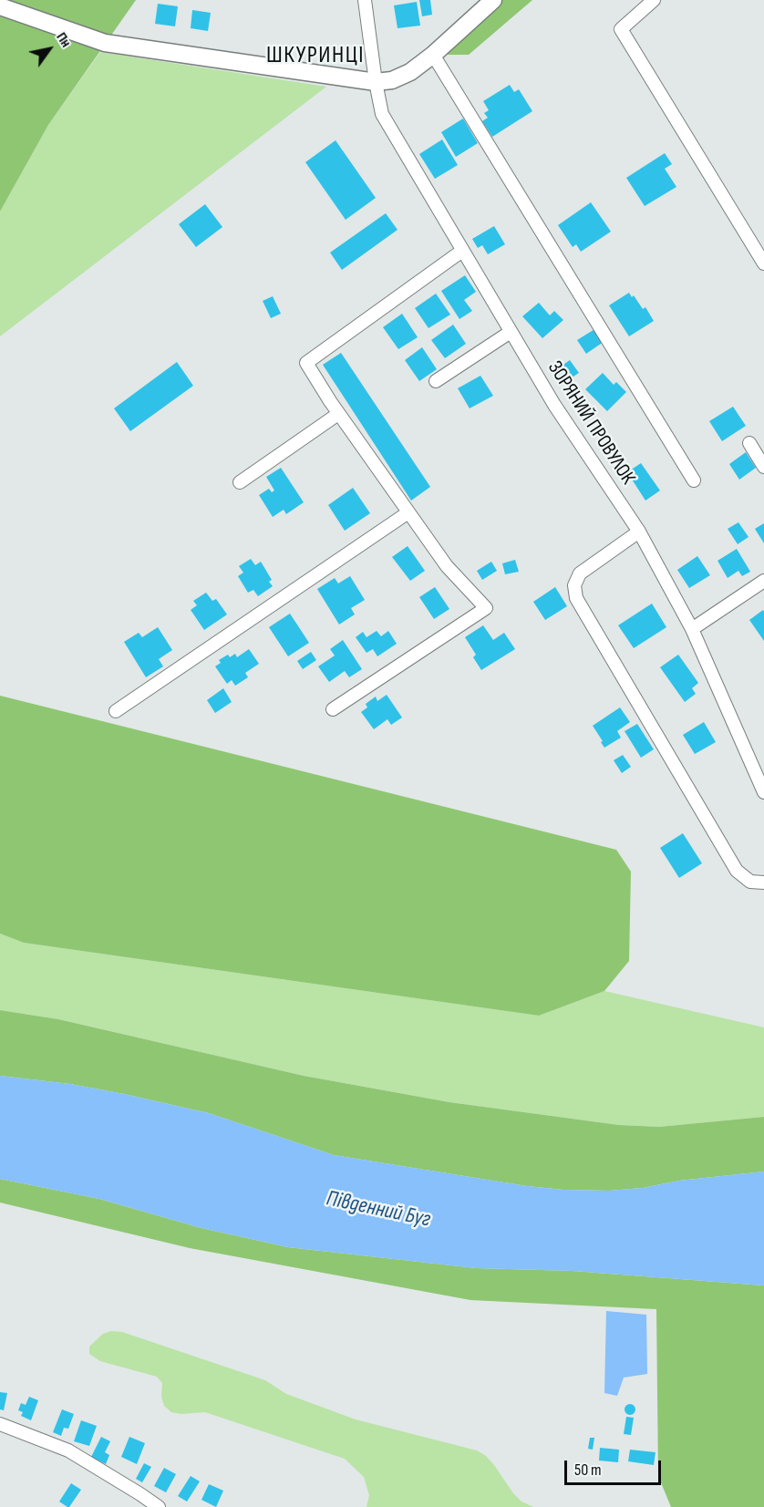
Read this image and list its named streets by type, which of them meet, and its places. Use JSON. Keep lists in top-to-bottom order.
{
  "streets": {
    "street": ["ЗОРЯНИЙ ПРОВУЛОК"]
  },
  "districts": ["ШКУРИНЦІ"],
  "water": ["Південний Буг"],
  "scale_bar": "50 m",
  "north": "top right"
}
